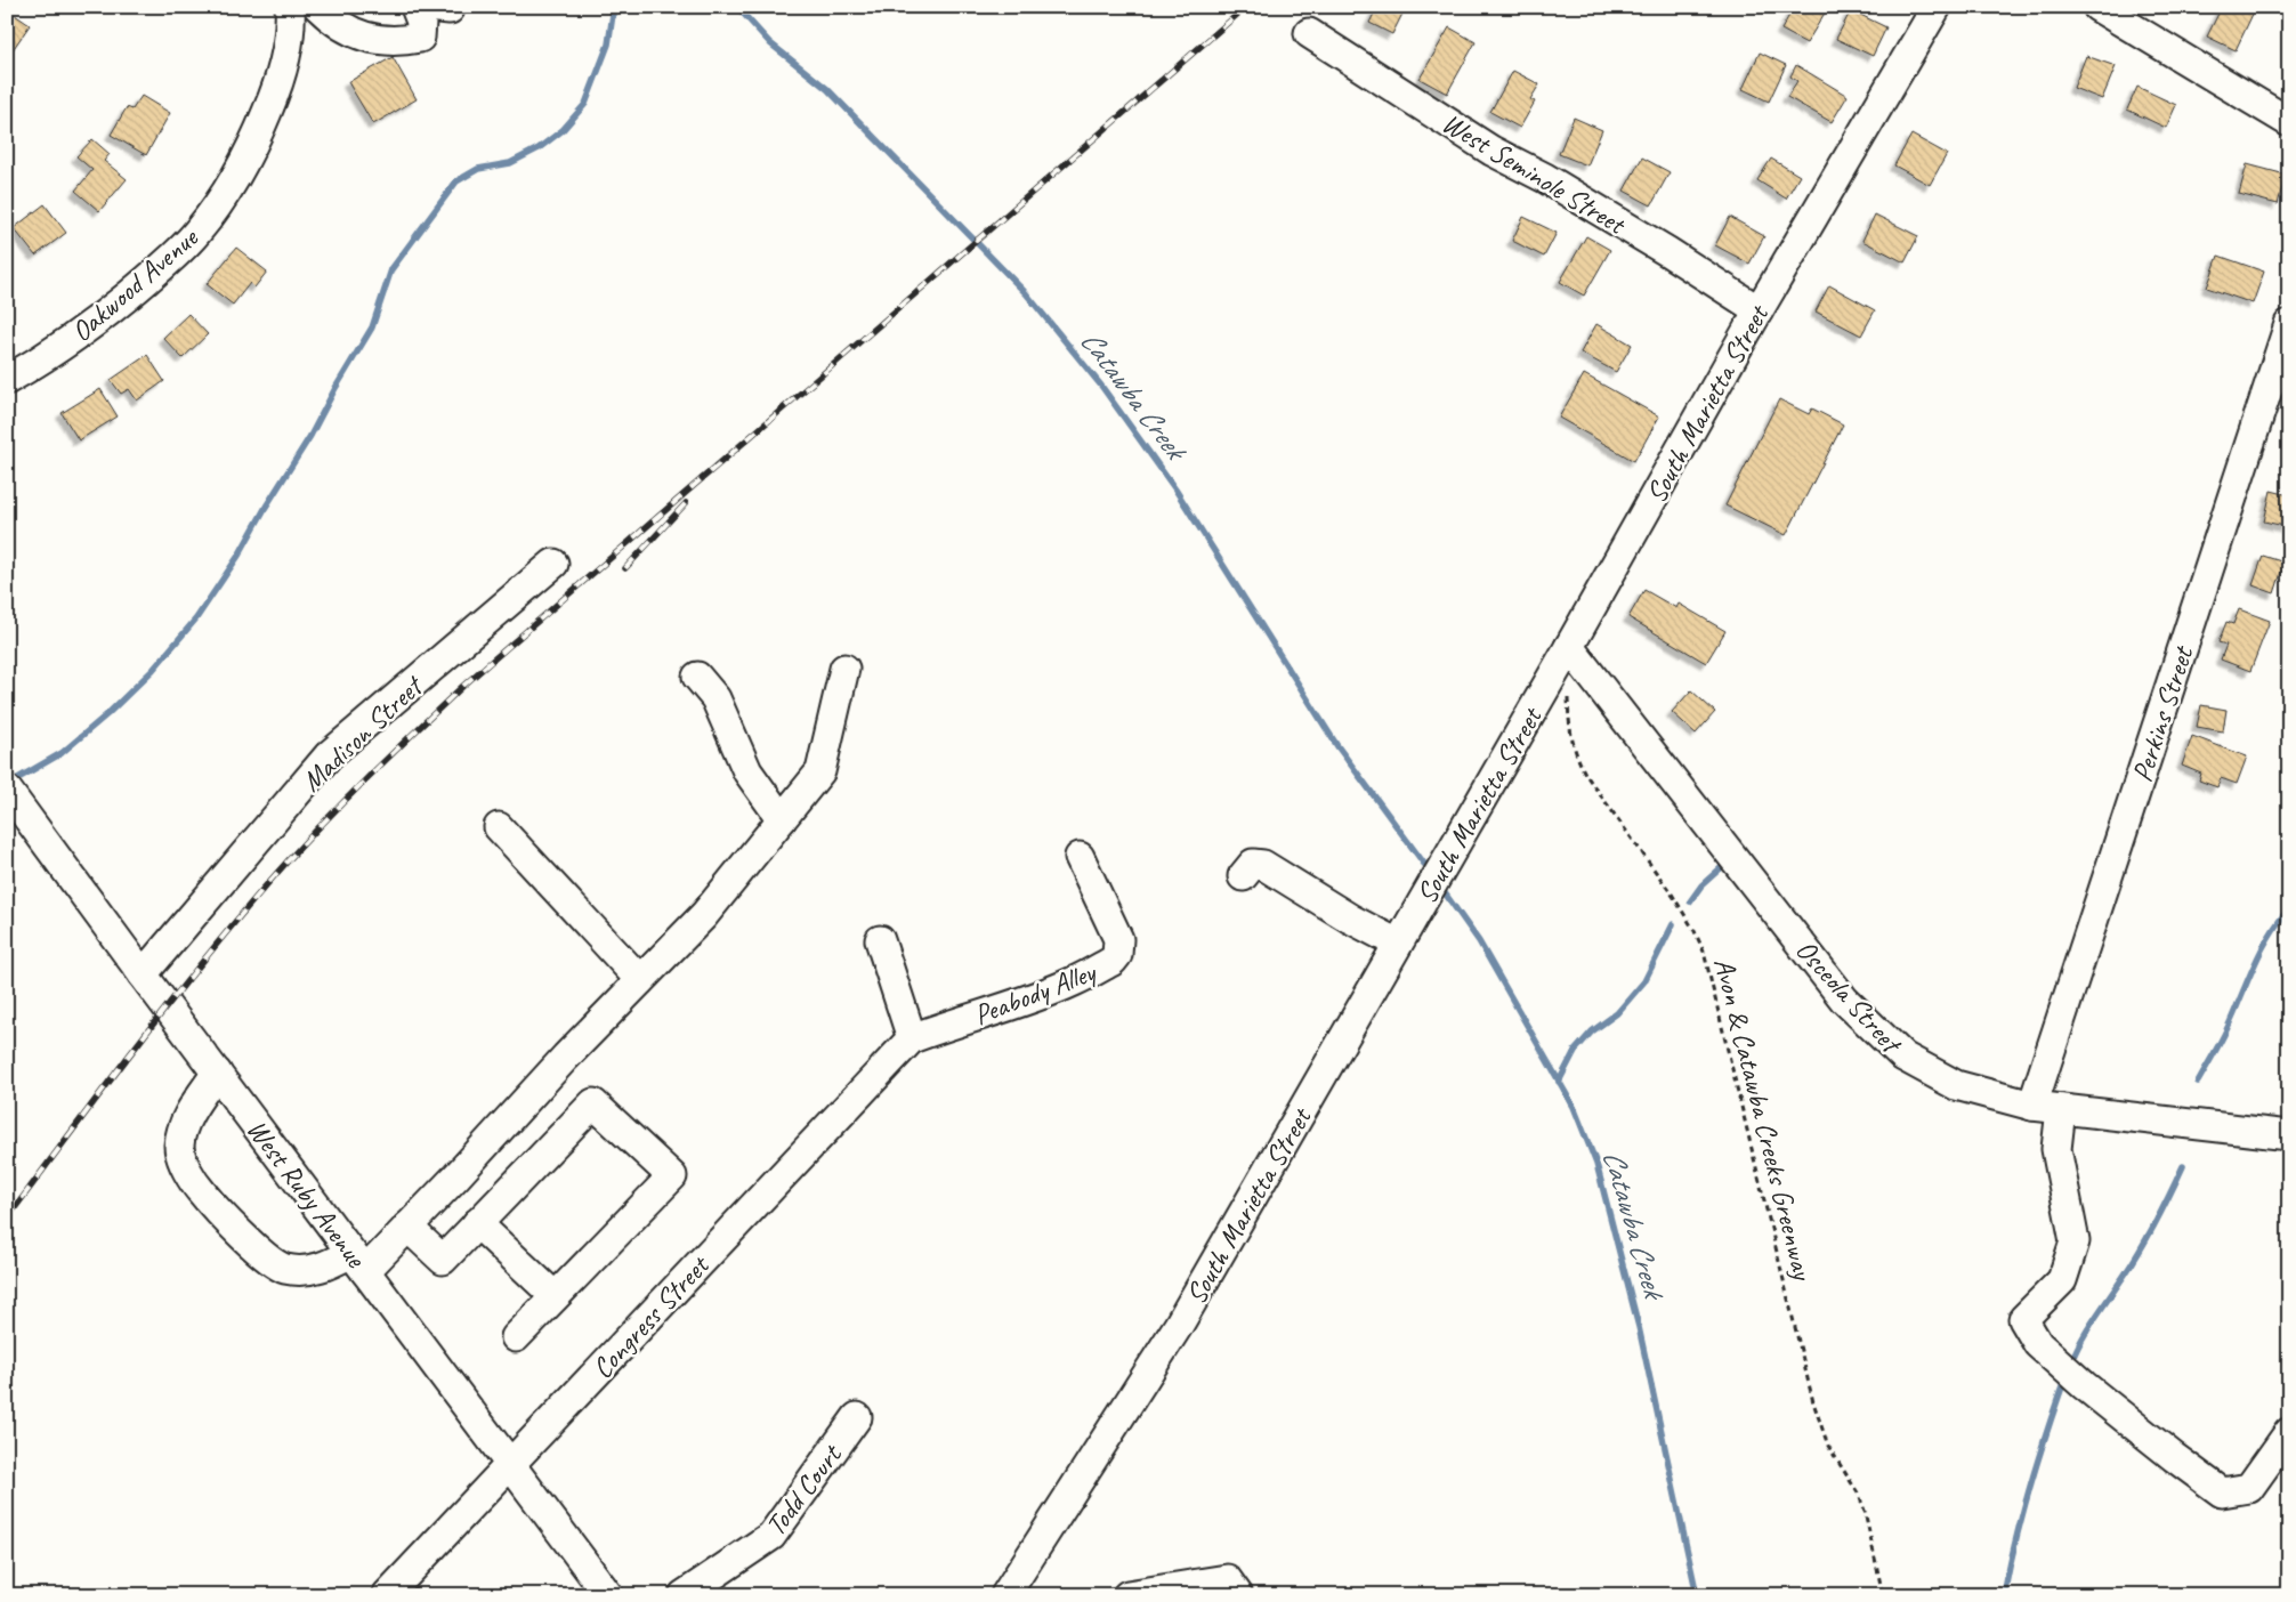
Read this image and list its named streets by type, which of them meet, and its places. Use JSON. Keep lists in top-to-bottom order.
{
  "streets": {
    "street": [
      "West Seminole Street",
      "Oakwood Avenue",
      "South Marietta Street",
      "Perkins Street",
      "Madison Street",
      "Peabody Alley",
      "Osceola Street",
      "West Ruby Avenue",
      "Congress Street",
      "Todd Court"
    ],
    "path": ["Avon & Catawba Creeks Greenway"]
  },
  "crossings": [
    ["West Seminole Street", "South Marietta Street"],
    ["South Marietta Street", "Osceola Street"],
    ["South Marietta Street", "Avon & Catawba Creeks Greenway"],
    ["Perkins Street", "Osceola Street"],
    ["Madison Street", "West Ruby Avenue"],
    ["Peabody Alley", "Congress Street"],
    ["West Ruby Avenue", "Congress Street"]
  ],
  "water": ["Catawba Creek"]
}
